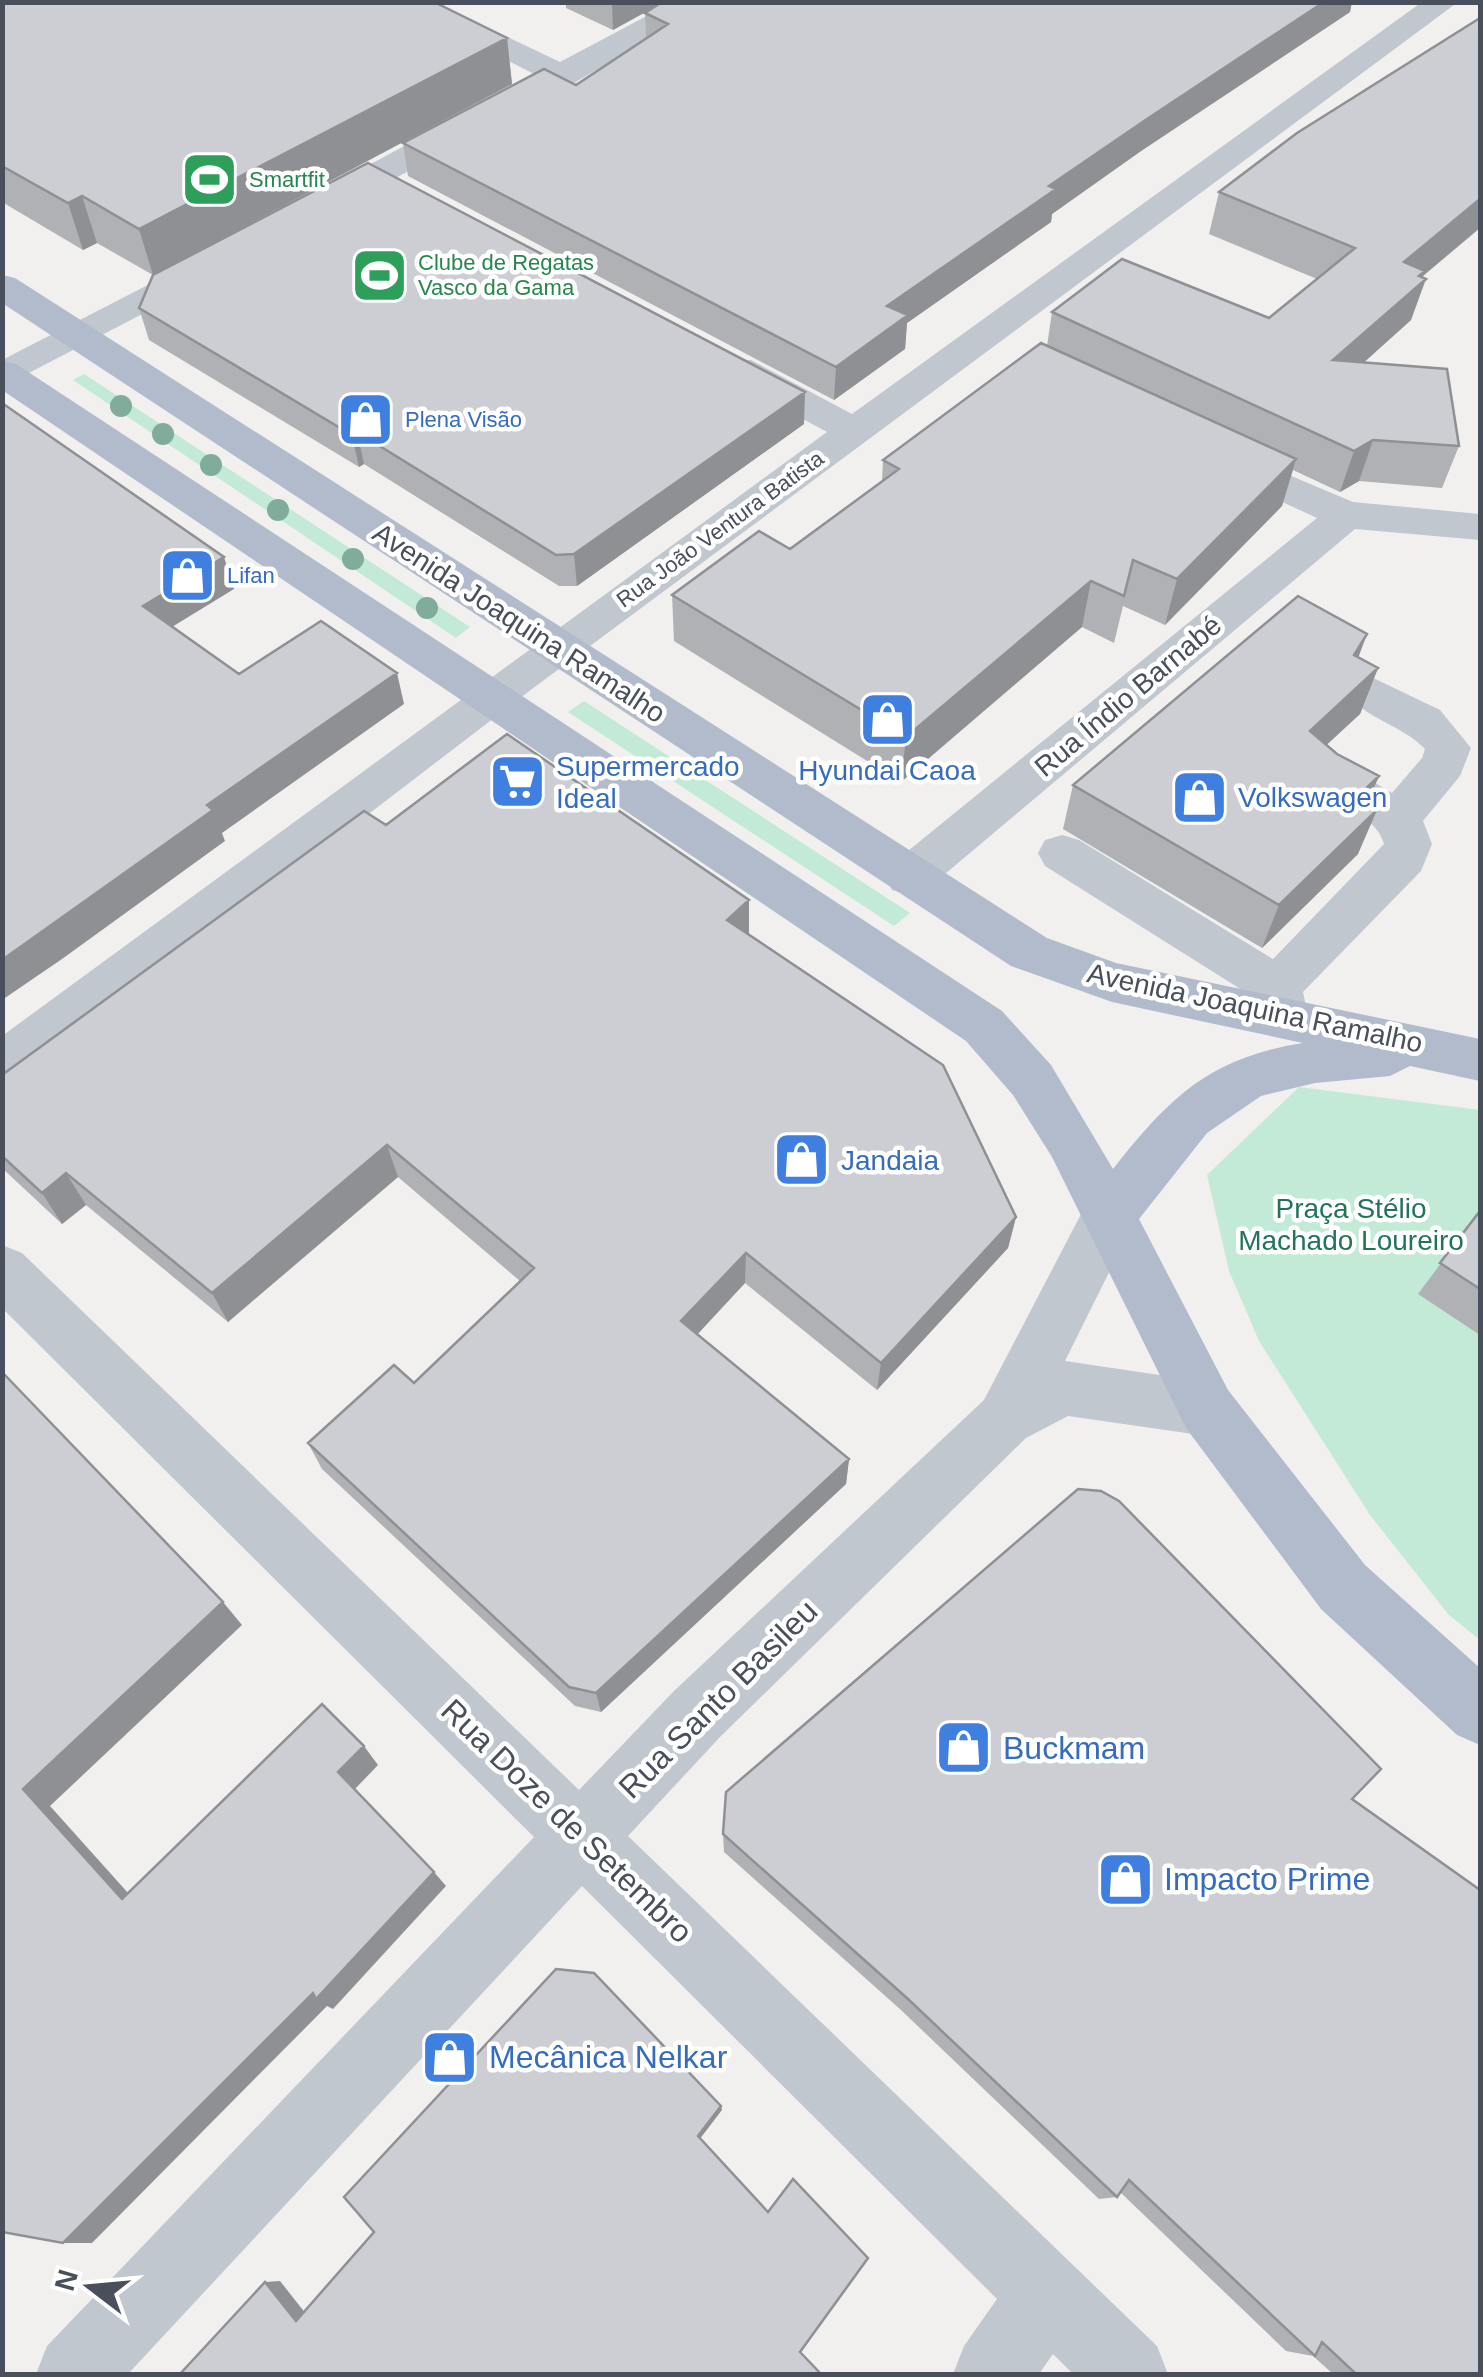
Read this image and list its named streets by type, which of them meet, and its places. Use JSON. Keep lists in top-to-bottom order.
{
  "streets": {
    "main road": ["Avenida Joaquina Ramalho"],
    "street": [
      "Rua João Ventura Batista",
      "Rua Índio Barnabé",
      "Rua Santo Basileu",
      "Rua Doze de Setembro"
    ]
  },
  "crossings": [
    ["Rua João Ventura Batista", "Avenida Joaquina Ramalho"],
    ["Avenida Joaquina Ramalho", "Rua Índio Barnabé"],
    ["Rua Santo Basileu", "Rua Doze de Setembro"]
  ],
  "parks": ["Praça Stélio Machado Loureiro"],
  "places": {
    "sports": ["Smartfit", "Clube de Regatas Vasco da Gama"],
    "shop": [
      "Plena Visão",
      "Lifan",
      "Hyundai Caoa",
      "Volkswagen",
      "Jandaia",
      "Buckmam",
      "Impacto Prime",
      "Mecânica Nelkar"
    ],
    "supermarket": ["Supermercado Ideal"]
  },
  "north": "left"
}
